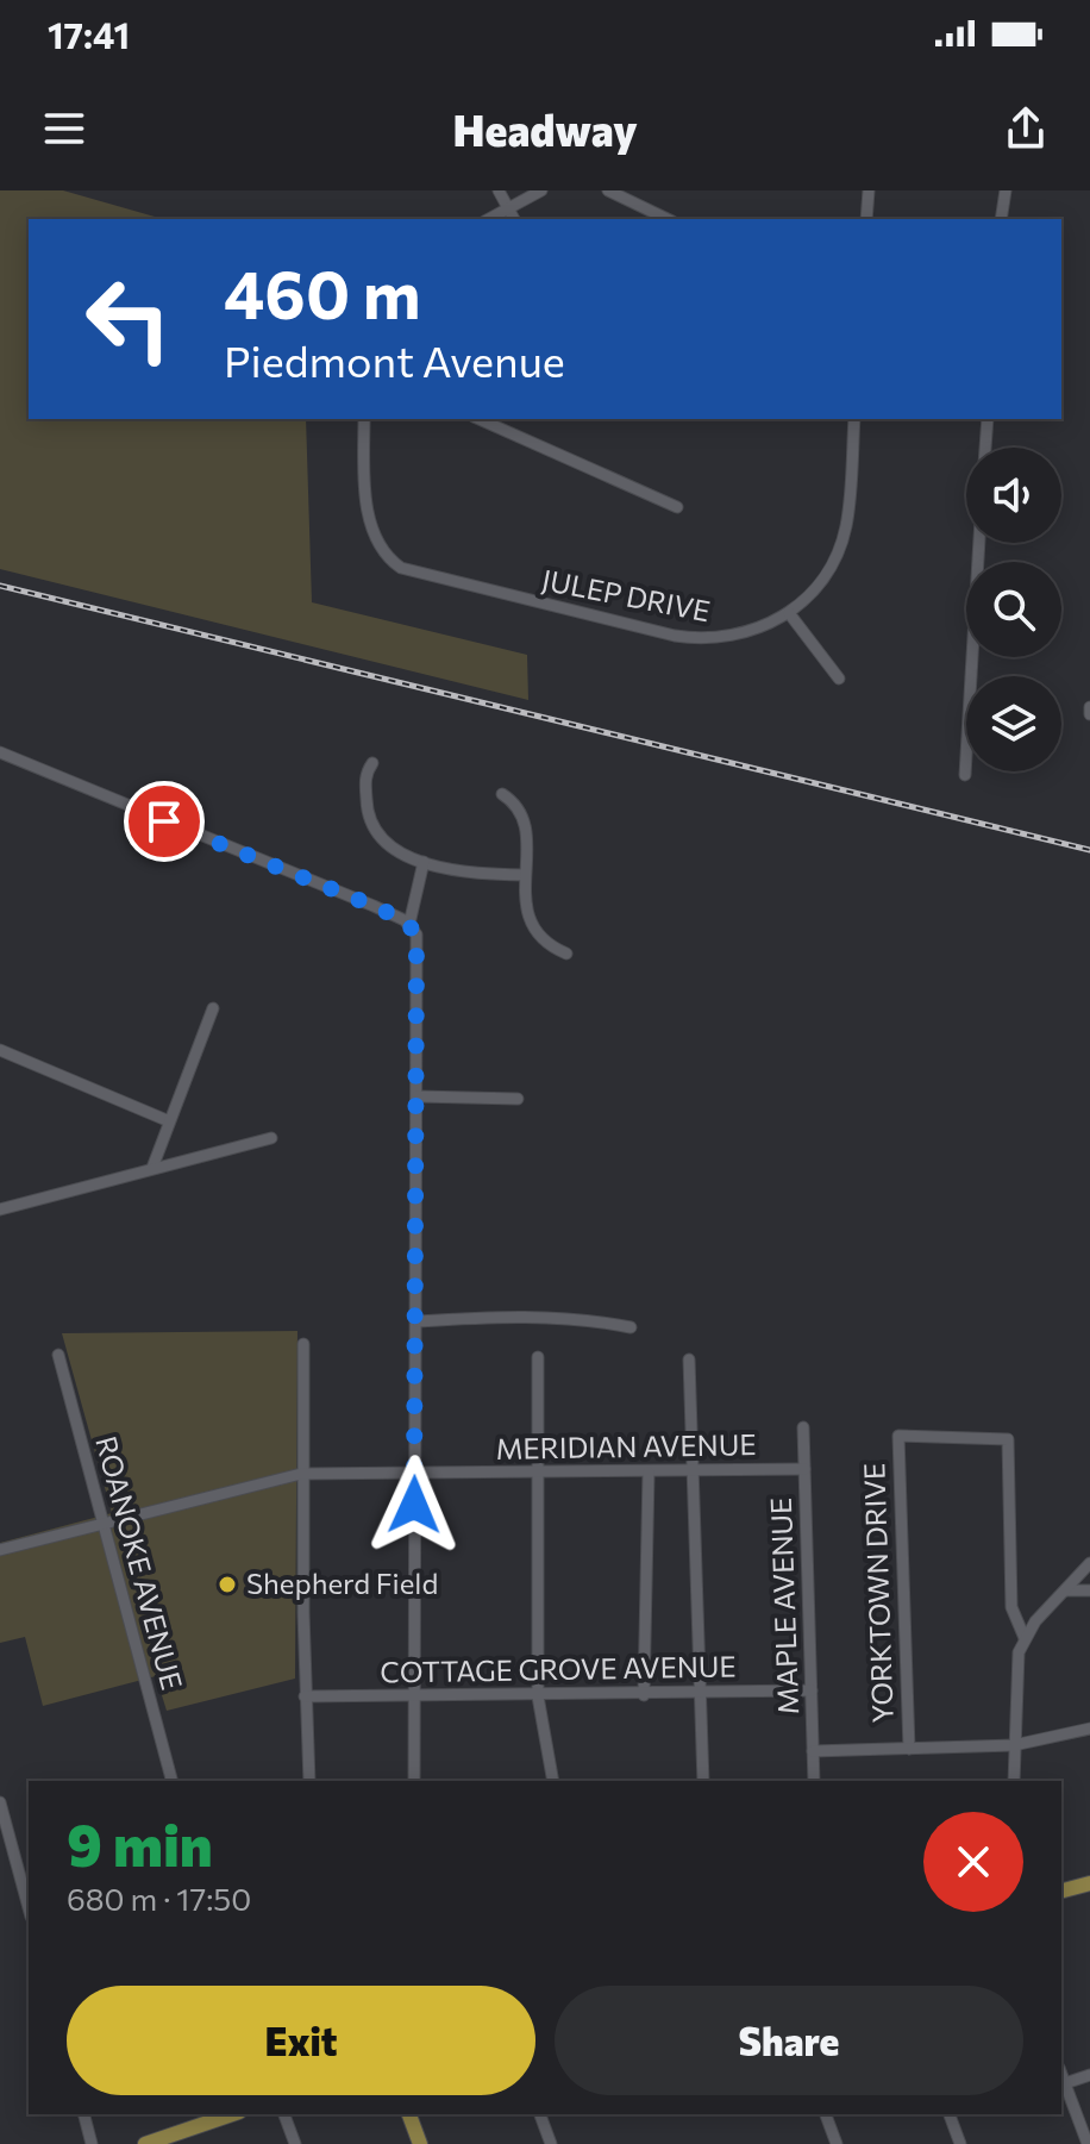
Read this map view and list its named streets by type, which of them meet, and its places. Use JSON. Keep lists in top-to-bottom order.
{
  "streets": {
    "street": [
      "JULEP DRIVE",
      "MERIDIAN AVENUE",
      "ROANOKE AVENUE",
      "YORKTOWN DRIVE",
      "MAPLE AVENUE",
      "COTTAGE GROVE AVENUE"
    ]
  },
  "crossings": [
    ["MERIDIAN AVENUE", "ROANOKE AVENUE"],
    ["MERIDIAN AVENUE", "MAPLE AVENUE"],
    ["MAPLE AVENUE", "COTTAGE GROVE AVENUE"]
  ],
  "places": ["Shepherd Field"],
  "page": {
    "status": "17:41",
    "header": "Headway",
    "turn": ["460 m", "Piedmont Avenue"],
    "heading": ["9 min", "680 m · 17:50"],
    "buttons": ["Exit", "Share"]
  }
}
